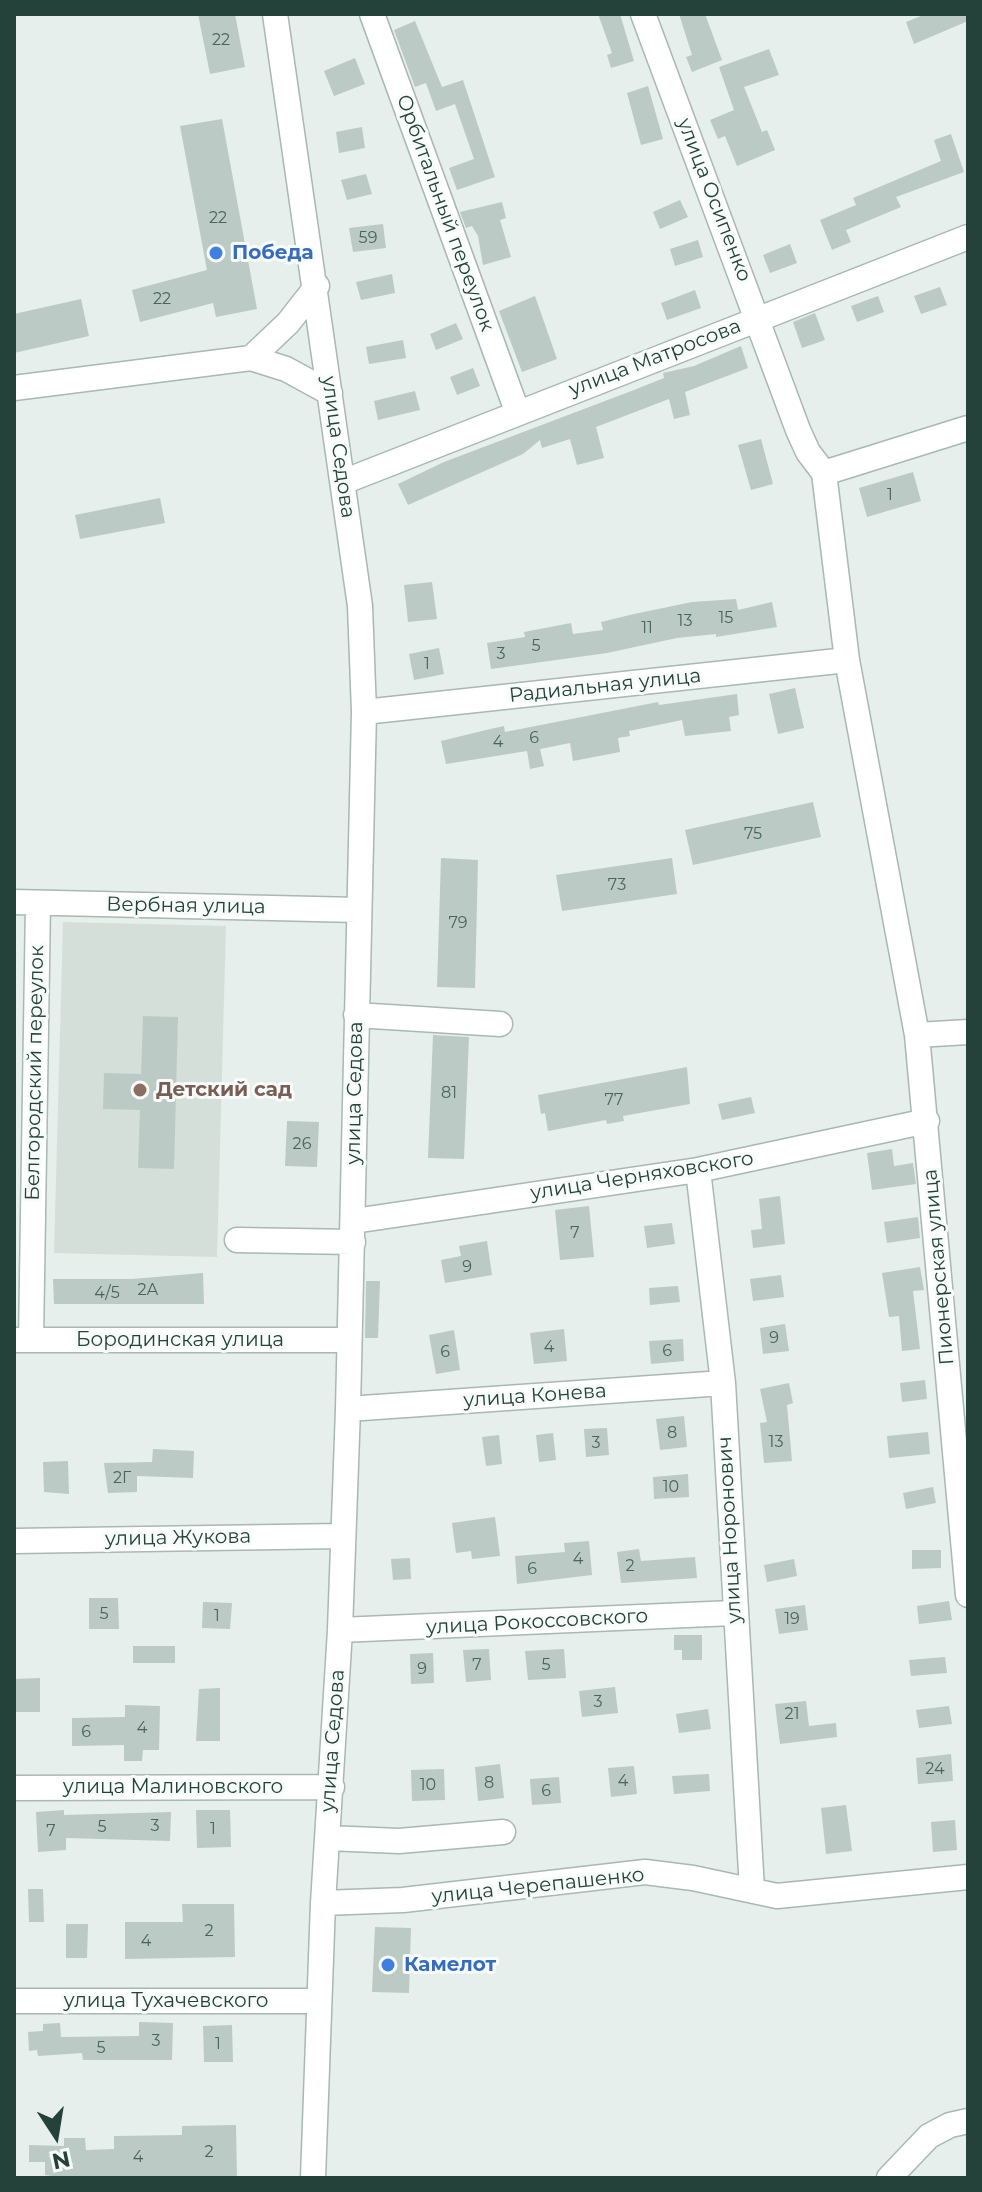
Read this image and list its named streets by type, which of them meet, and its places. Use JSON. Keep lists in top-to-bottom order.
{
  "streets": {
    "street": [
      "улица Осипенко",
      "Орбитальный переулок",
      "улица Матросова",
      "улица Седова",
      "Радиальная улица",
      "Вербная улица",
      "Белгородский переулок",
      "улица Черняховского",
      "Пионерская улица",
      "Бородинская улица",
      "улица Конева",
      "улица Норонович",
      "улица Жукова",
      "улица Рокоссовского",
      "улица Малиновского",
      "улица Черепашенко",
      "улица Тухачевского"
    ]
  },
  "crossings": [
    ["улица Осипенко", "улица Матросова"],
    ["улица Осипенко", "Пионерская улица"],
    ["Орбитальный переулок", "улица Матросова"],
    ["улица Матросова", "улица Седова"],
    ["улица Седова", "Радиальная улица"],
    ["улица Седова", "Вербная улица"],
    ["улица Седова", "улица Черняховского"],
    ["улица Седова", "Бородинская улица"],
    ["улица Седова", "улица Конева"],
    ["улица Седова", "улица Жукова"],
    ["улица Седова", "улица Рокоссовского"],
    ["улица Седова", "улица Малиновского"],
    ["улица Седова", "улица Черепашенко"],
    ["улица Седова", "улица Тухачевского"],
    ["Радиальная улица", "Пионерская улица"],
    ["Вербная улица", "Белгородский переулок"],
    ["Белгородский переулок", "Бородинская улица"],
    ["улица Черняховского", "Пионерская улица"],
    ["улица Черняховского", "улица Норонович"],
    ["улица Конева", "улица Норонович"],
    ["улица Норонович", "улица Рокоссовского"],
    ["улица Норонович", "улица Черепашенко"]
  ],
  "places": ["Победа", "Детский сад", "Камелот"],
  "house_numbers": [
    "22",
    "22",
    "59",
    "22",
    "1",
    "15",
    "13",
    "11",
    "5",
    "3",
    "1",
    "6",
    "4",
    "75",
    "73",
    "79",
    "81",
    "77",
    "26",
    "7",
    "9",
    "2А",
    "4/5",
    "9",
    "4",
    "6",
    "6",
    "8",
    "13",
    "3",
    "2Г",
    "10",
    "4",
    "2",
    "6",
    "5",
    "1",
    "19",
    "7",
    "5",
    "9",
    "3",
    "21",
    "4",
    "6",
    "24",
    "4",
    "8",
    "10",
    "6",
    "3",
    "5",
    "1",
    "7",
    "2",
    "4",
    "3",
    "1",
    "5",
    "2",
    "4"
  ],
  "north": "bottom"
}
